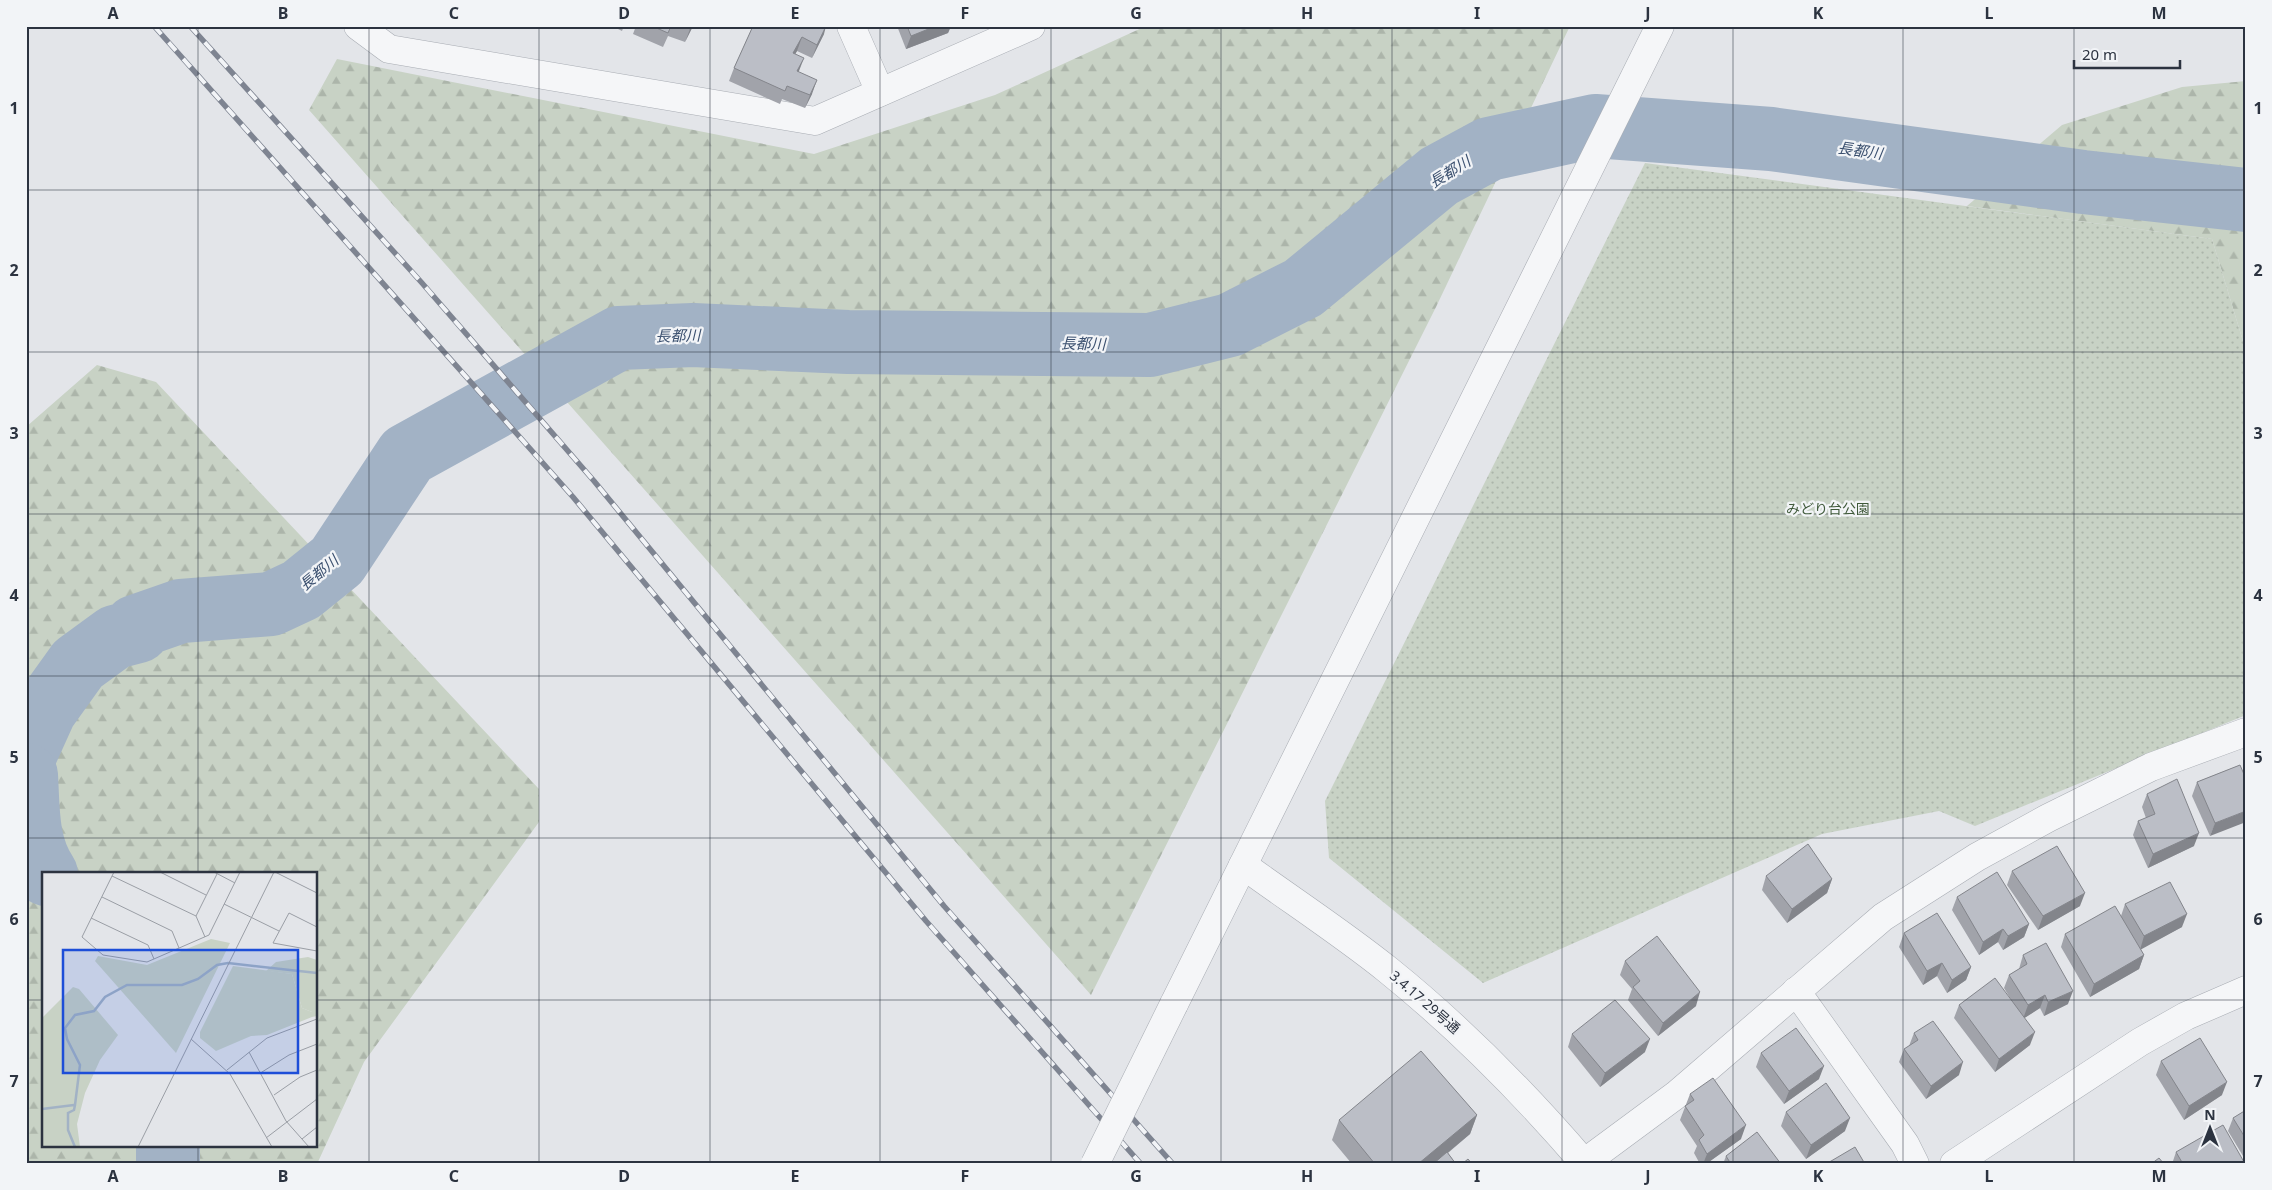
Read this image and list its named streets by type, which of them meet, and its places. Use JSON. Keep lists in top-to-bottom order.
{
  "streets": {
    "street": ["3.4.17 29号通"]
  },
  "water": ["長都川"],
  "parks": ["みどり台公園"],
  "scale_bar": "20 m",
  "north": "top",
  "grid": {
    "columns": [
      "A",
      "B",
      "C",
      "D",
      "E",
      "F",
      "G",
      "H",
      "I",
      "J",
      "K",
      "L",
      "M"
    ],
    "rows": [
      "1",
      "2",
      "3",
      "4",
      "5",
      "6",
      "7"
    ]
  }
}
